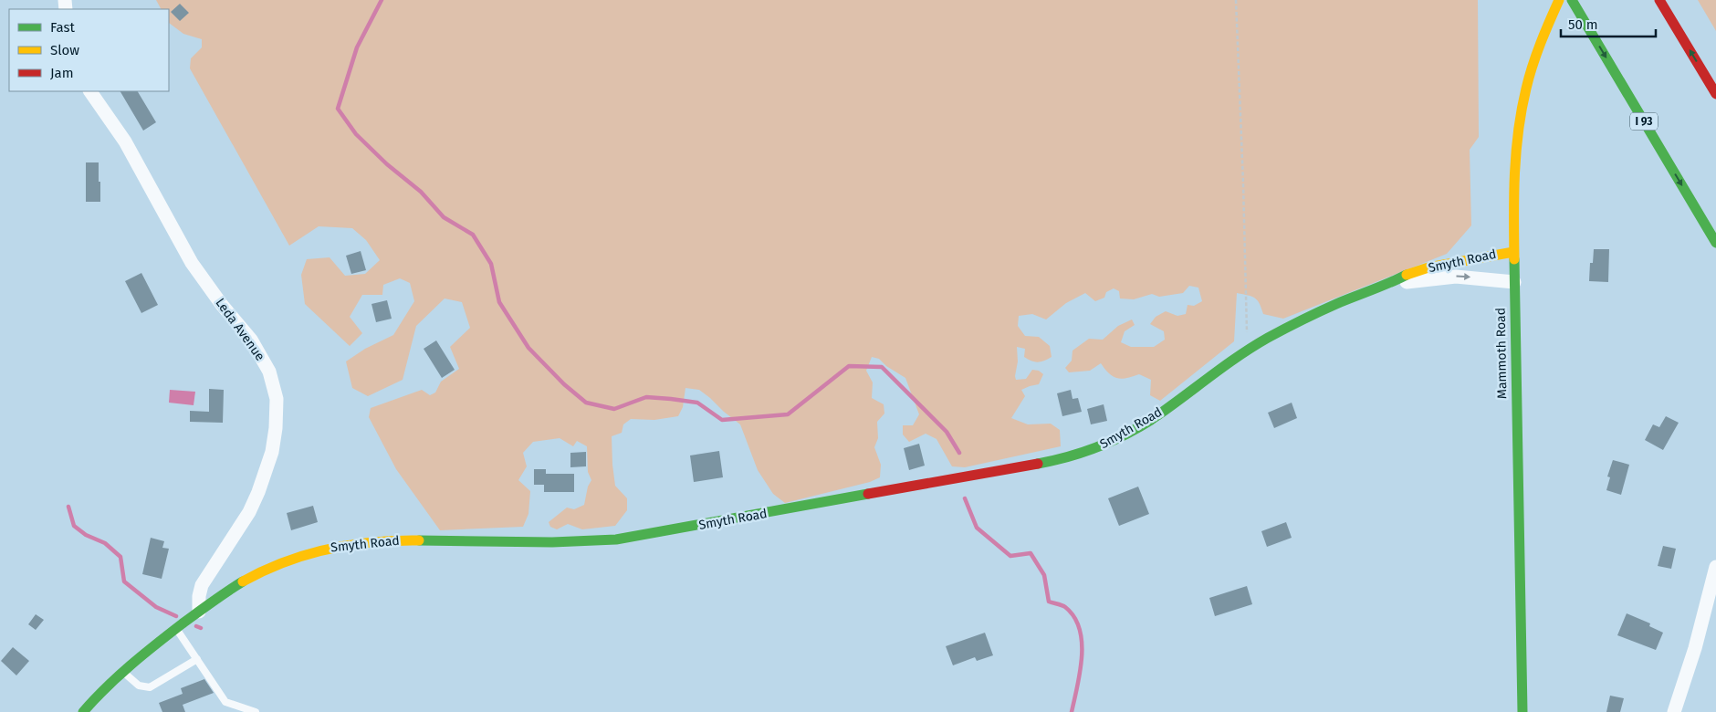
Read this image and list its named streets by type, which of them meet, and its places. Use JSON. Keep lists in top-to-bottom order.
{
  "streets": {
    "main road": ["I 93", "Smyth Road", "Mammoth Road"],
    "street": ["Leda Avenue"]
  },
  "crossings": [
    ["Smyth Road", "Leda Avenue"],
    ["Smyth Road", "Mammoth Road"]
  ],
  "legend": ["Fast", "Slow", "Jam"],
  "scale_bar": "50 m"
}
